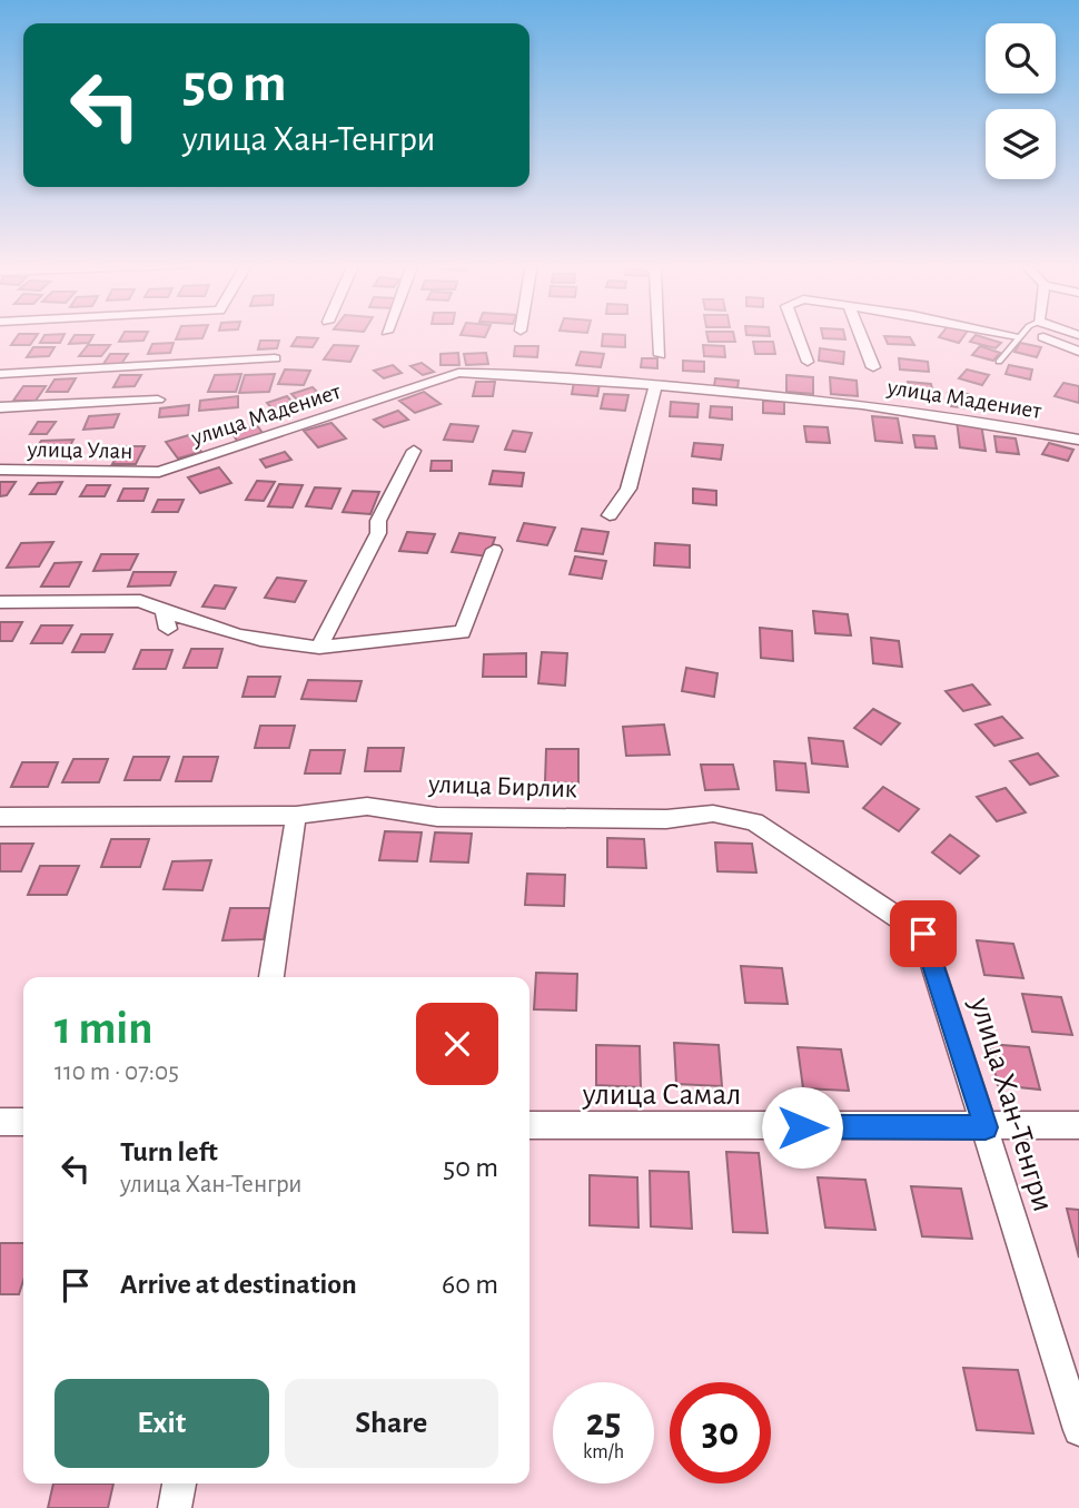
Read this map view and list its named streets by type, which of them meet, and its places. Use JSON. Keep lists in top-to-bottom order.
{
  "streets": {
    "street": [
      "улица Мадениет",
      "улица Улан",
      "улица Бирлик",
      "улица Самал",
      "улица Хан-Тенгри"
    ]
  },
  "crossings": [
    ["улица Мадениет", "улица Улан"],
    ["улица Бирлик", "улица Хан-Тенгри"],
    ["улица Самал", "улица Хан-Тенгри"]
  ],
  "page": {
    "turn": ["50 m", "улица Хан-Тенгри"],
    "heading": ["1 min", "110 m · 07:05"],
    "list": [
      {
        "name": "Turn left",
        "note": "улица Хан-Тенгри",
        "value": "50 m"
      },
      {
        "name": "Arrive at destination",
        "value": "60 m"
      }
    ],
    "buttons": ["Exit", "Share"],
    "speed": "25 km/h",
    "limit": "30"
  }
}
